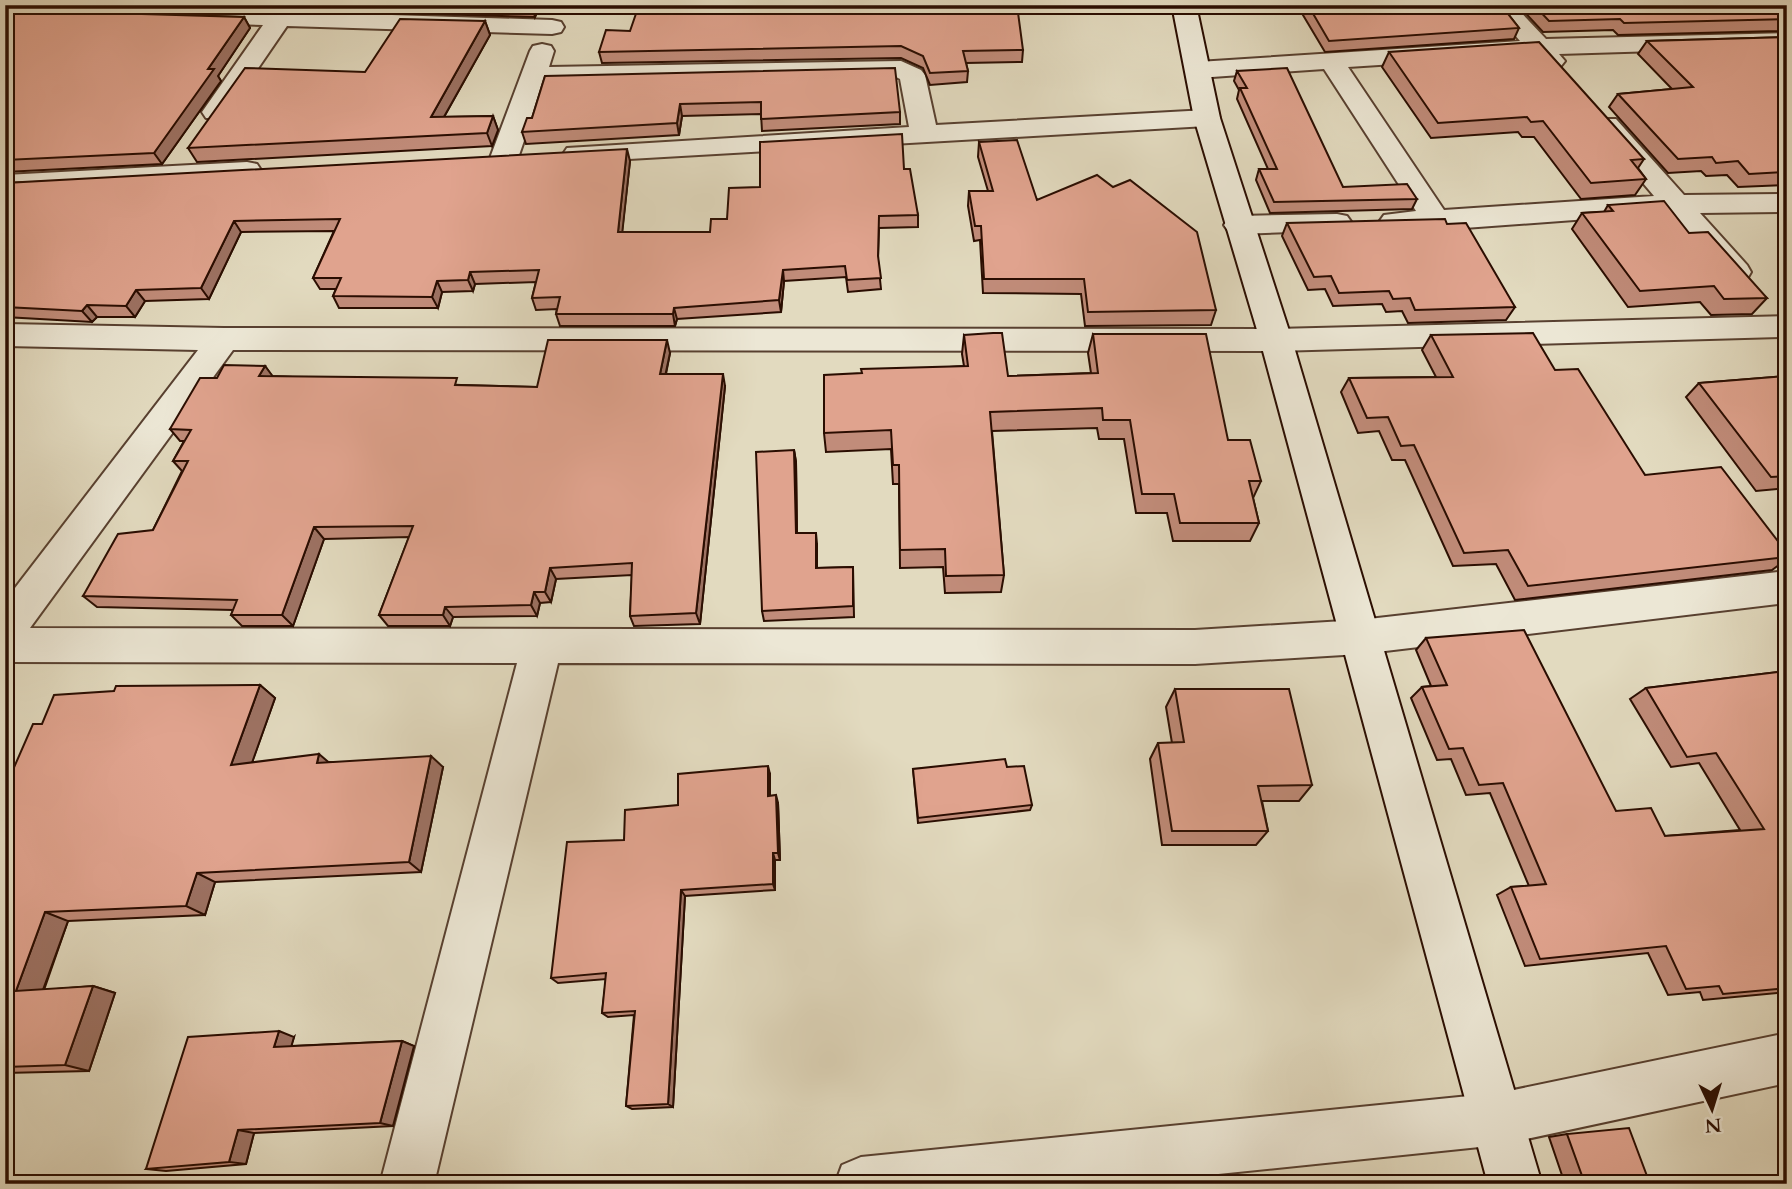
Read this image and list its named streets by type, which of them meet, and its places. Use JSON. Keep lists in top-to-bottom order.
{
  "north": "bottom"
}
